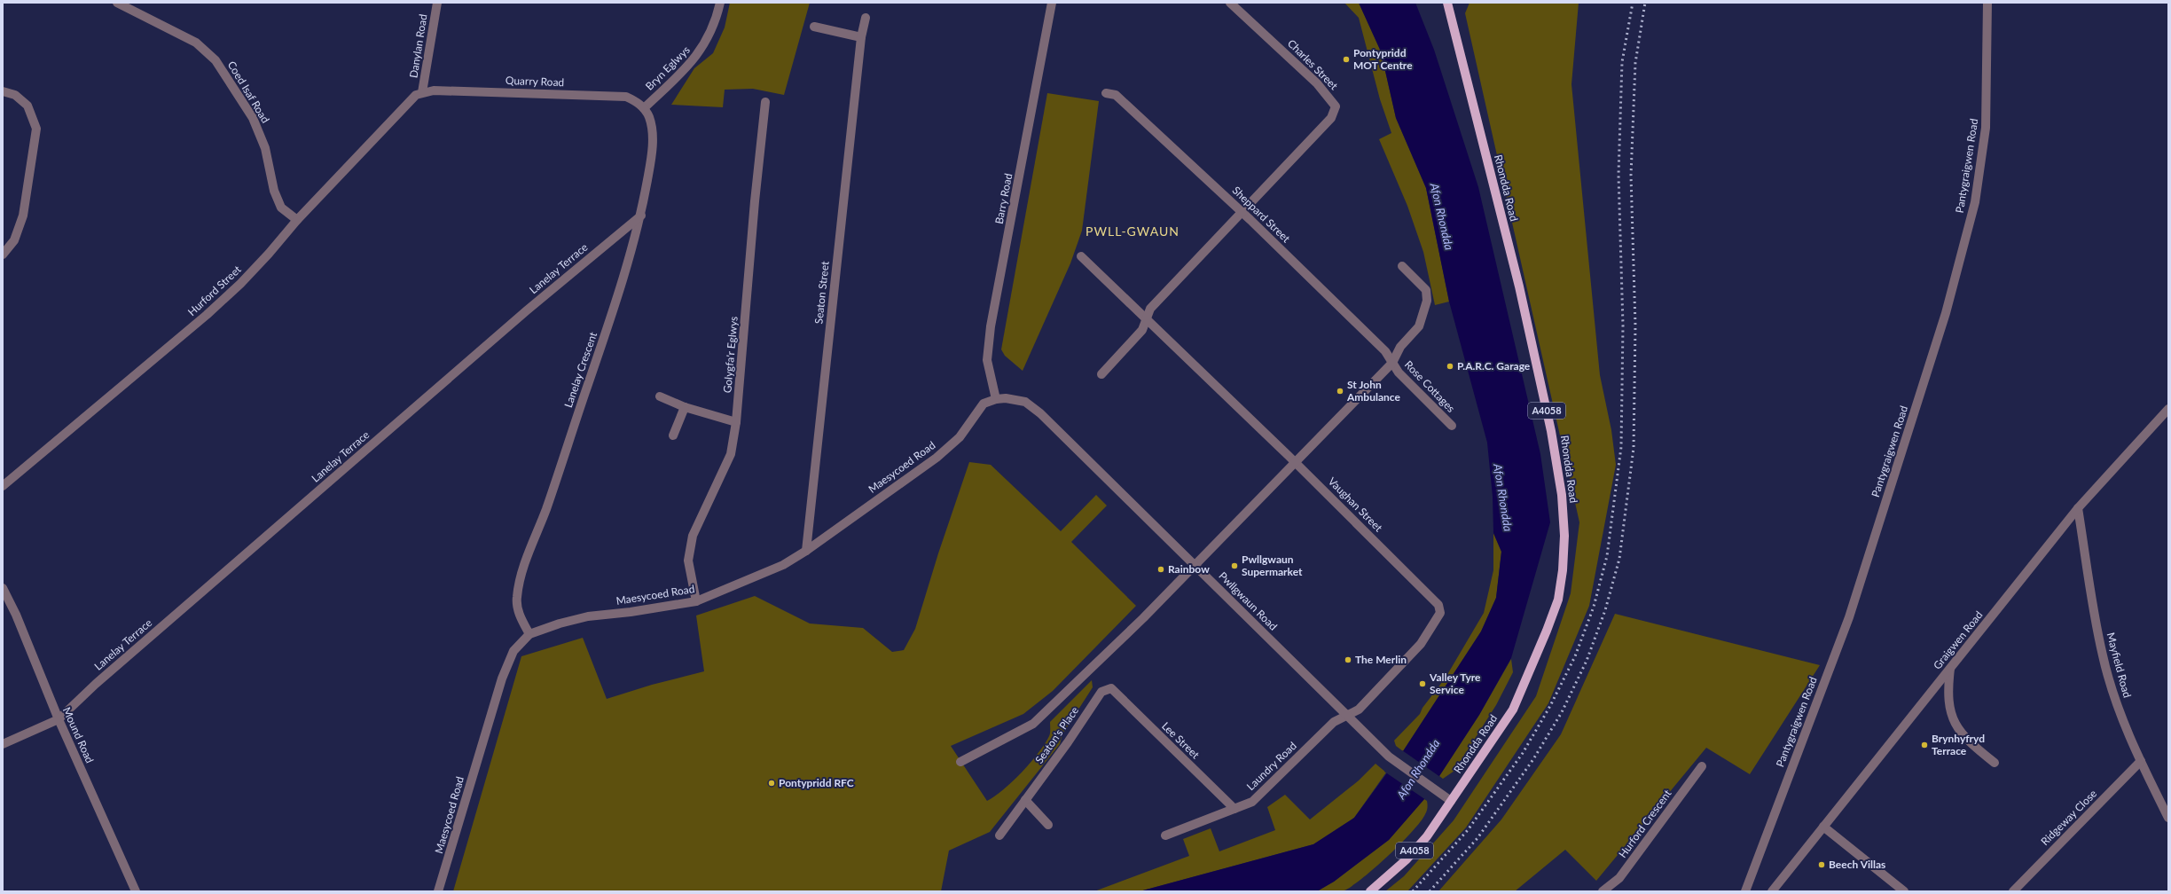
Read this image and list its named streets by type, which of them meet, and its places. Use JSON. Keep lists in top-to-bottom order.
{
  "streets": {
    "main road": ["Rhondda Road", "A4058"],
    "street": [
      "Danylan Road",
      "Charles Street",
      "Bryn Eglwys",
      "Quarry Road",
      "Coed Isaf Road",
      "Pantygraigwen Road",
      "Barry Road",
      "Sheppard Street",
      "Lanelay Terrace",
      "Hurford Street",
      "Seaton Street",
      "Golygfa'r Eglwys",
      "Lanelay Crescent",
      "Rose Cottages",
      "Maesycoed Road",
      "Vaughan Street",
      "Pwllgwaun Road",
      "Graigwen Road",
      "Mayfield Road",
      "Mound Road",
      "Seaton's Place",
      "Lee Street",
      "Laundry Road",
      "Ridgeway Close",
      "Hurford Crescent"
    ]
  },
  "crossings": [
    ["Danylan Road", "Quarry Road"],
    ["Danylan Road", "Hurford Street"],
    ["Charles Street", "Sheppard Street"],
    ["Bryn Eglwys", "Quarry Road"],
    ["Bryn Eglwys", "Lanelay Crescent"],
    ["Quarry Road", "Hurford Street"],
    ["Quarry Road", "Lanelay Crescent"],
    ["Coed Isaf Road", "Hurford Street"],
    ["Rhondda Road", "Pwllgwaun Road"],
    ["Barry Road", "Maesycoed Road"],
    ["Barry Road", "Pwllgwaun Road"],
    ["Sheppard Street", "Rose Cottages"],
    ["Lanelay Terrace", "Lanelay Crescent"],
    ["Lanelay Terrace", "Mound Road"],
    ["Seaton Street", "Maesycoed Road"],
    ["Golygfa'r Eglwys", "Maesycoed Road"],
    ["Lanelay Crescent", "Maesycoed Road"],
    ["Maesycoed Road", "Pwllgwaun Road"],
    ["Vaughan Street", "Pwllgwaun Road"],
    ["Vaughan Street", "Laundry Road"],
    ["Pwllgwaun Road", "Laundry Road"],
    ["Graigwen Road", "Mayfield Road"],
    ["Mayfield Road", "Ridgeway Close"],
    ["Seaton's Place", "Lee Street"],
    ["Lee Street", "Laundry Road"]
  ],
  "districts": ["PWLL-GWAUN"],
  "water": ["Afon Rhondda"],
  "places": [
    "Pontypridd MOT Centre",
    "P.A.R.C. Garage",
    "St John Ambulance",
    "Pwllgwaun Supermarket",
    "Rainbow",
    "The Merlin",
    "Valley Tyre Service",
    "Brynhyfryd Terrace",
    "Pontypridd RFC",
    "Beech Villas"
  ]
}
